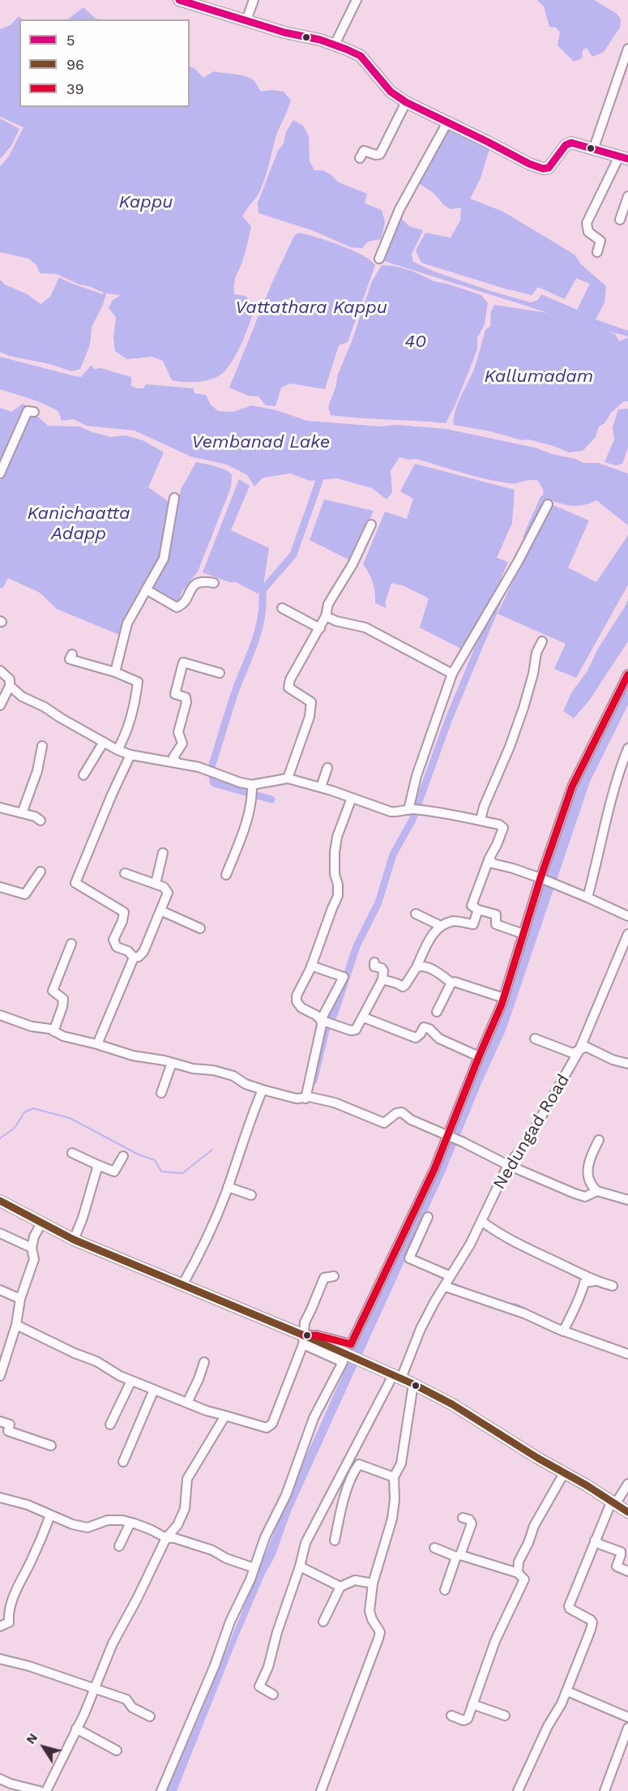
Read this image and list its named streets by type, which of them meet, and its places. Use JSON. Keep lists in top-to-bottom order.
{
  "streets": {
    "street": ["Nedungad Road"]
  },
  "water": [
    "Kappu",
    "Vattathara Kappu",
    "40",
    "Kallumadam",
    "Vembanad Lake",
    "Kanichaatta Adapp"
  ],
  "lines": ["transit line 5", "transit line 39", "transit line 96"],
  "legend": ["5", "96", "39"],
  "north": "top left"
}
